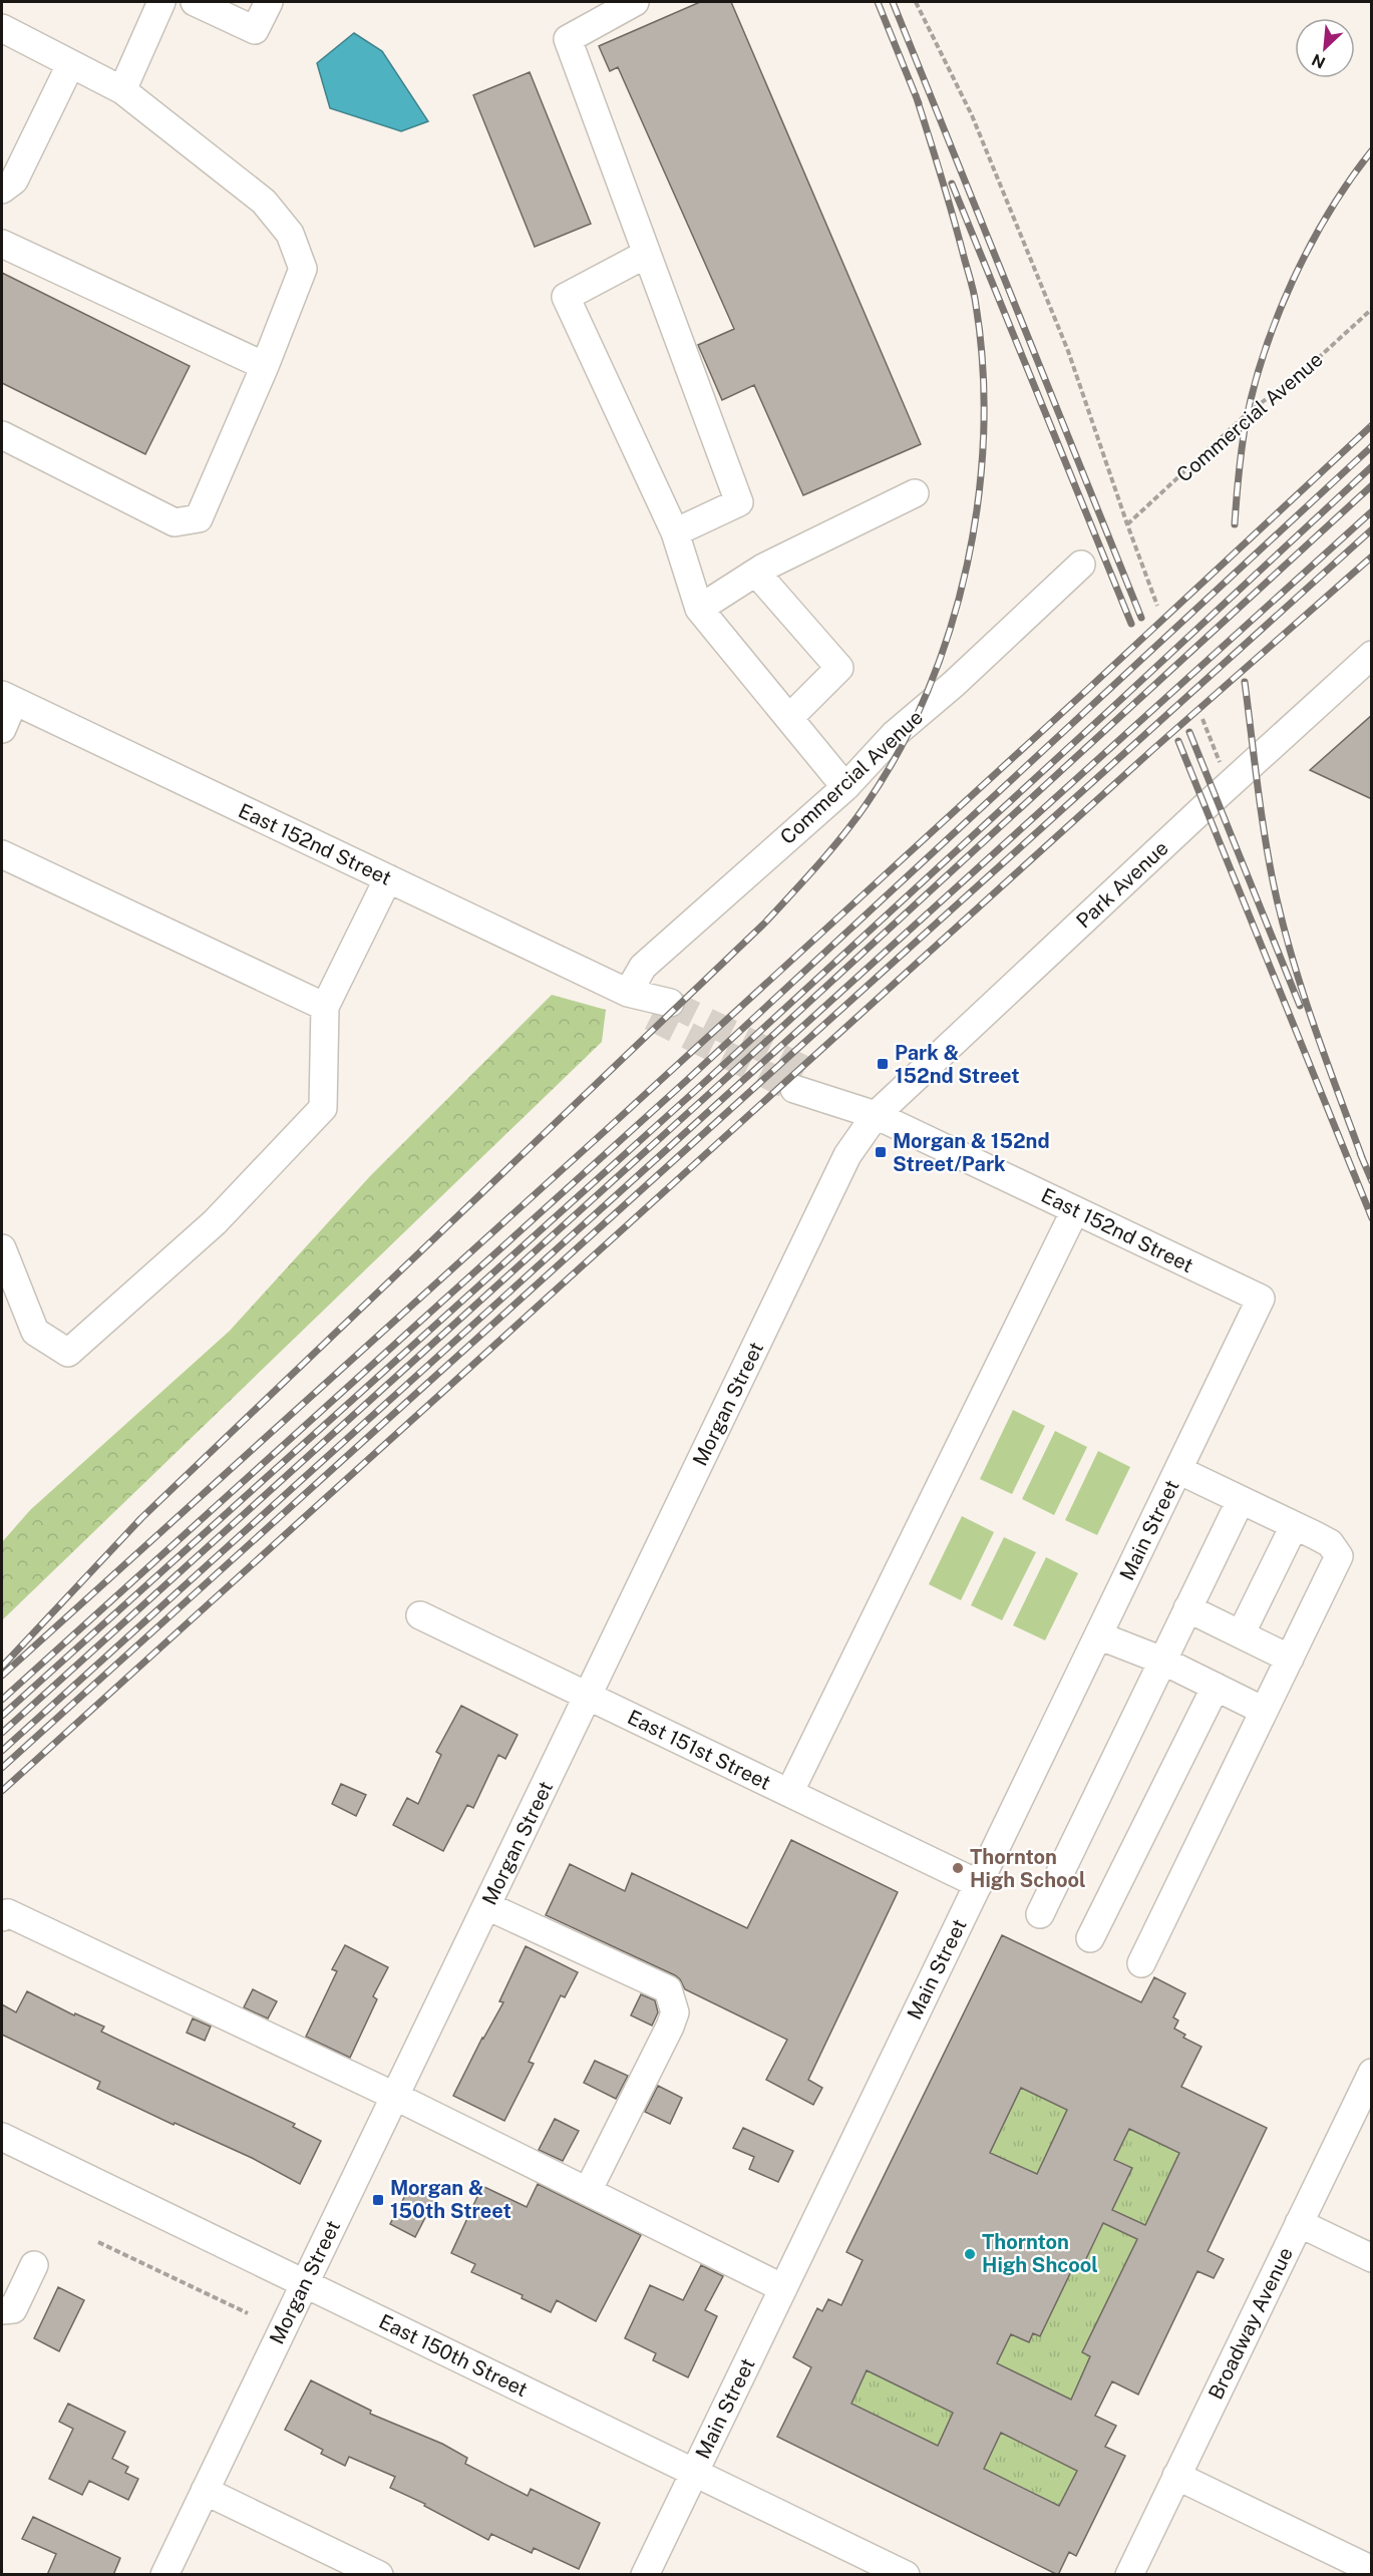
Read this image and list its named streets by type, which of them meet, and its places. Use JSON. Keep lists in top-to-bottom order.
{
  "streets": {
    "street": [
      "Commercial Avenue",
      "East 152nd Street",
      "Park Avenue",
      "Morgan Street",
      "Main Street",
      "East 151st Street",
      "Broadway Avenue",
      "East 150th Street"
    ]
  },
  "crossings": [
    ["Commercial Avenue", "East 152nd Street"],
    ["East 152nd Street", "Park Avenue"],
    ["East 152nd Street", "Morgan Street"],
    ["East 152nd Street", "Main Street"],
    ["Park Avenue", "Morgan Street"],
    ["Morgan Street", "East 151st Street"],
    ["Morgan Street", "East 150th Street"],
    ["Main Street", "East 151st Street"],
    ["Main Street", "East 150th Street"]
  ],
  "places": {
    "transit": ["Park & 152nd Street", "Morgan & 152nd Street/Park", "Morgan & 150th Street"],
    "other": ["Thornton High School", "Thornton High Shcool"]
  },
  "north": "bottom left"
}
